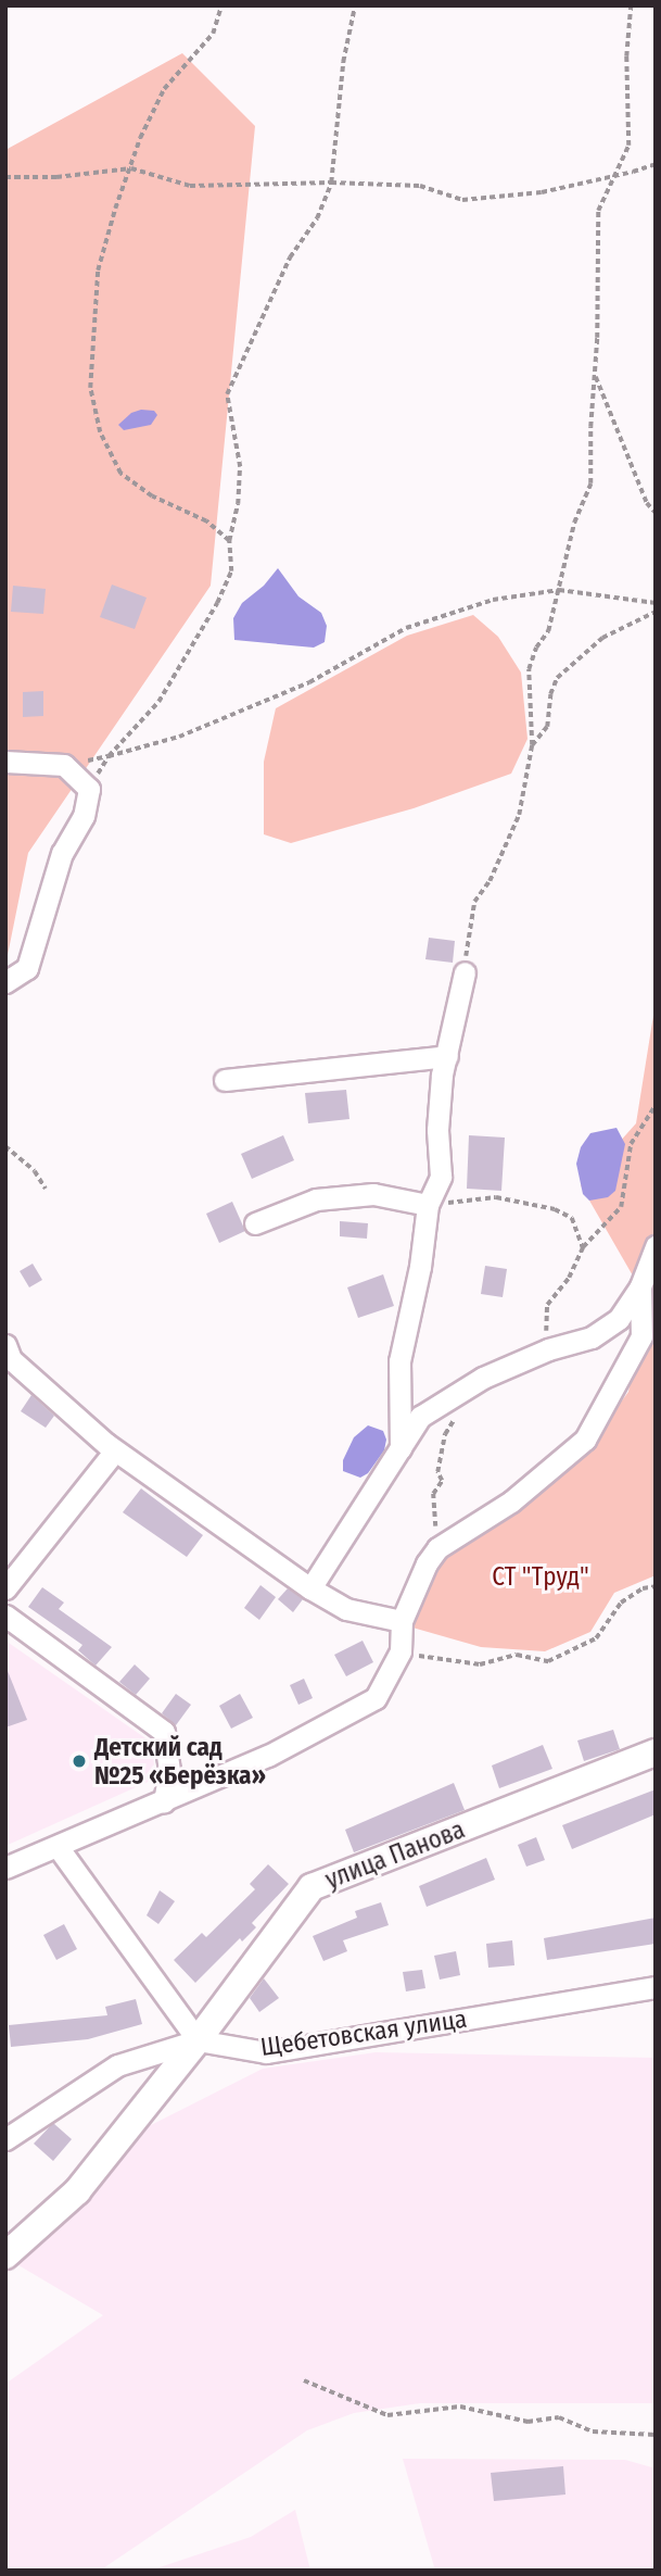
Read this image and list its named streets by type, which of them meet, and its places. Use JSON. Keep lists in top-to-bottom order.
{
  "streets": {
    "street": ["улица Панова", "Щебетовская улица"]
  },
  "crossings": [
    ["улица Панова", "Щебетовская улица"]
  ],
  "parks": ["СТ \"Труд\""],
  "places": ["Детский сад №25 «Берёзка»"]
}
